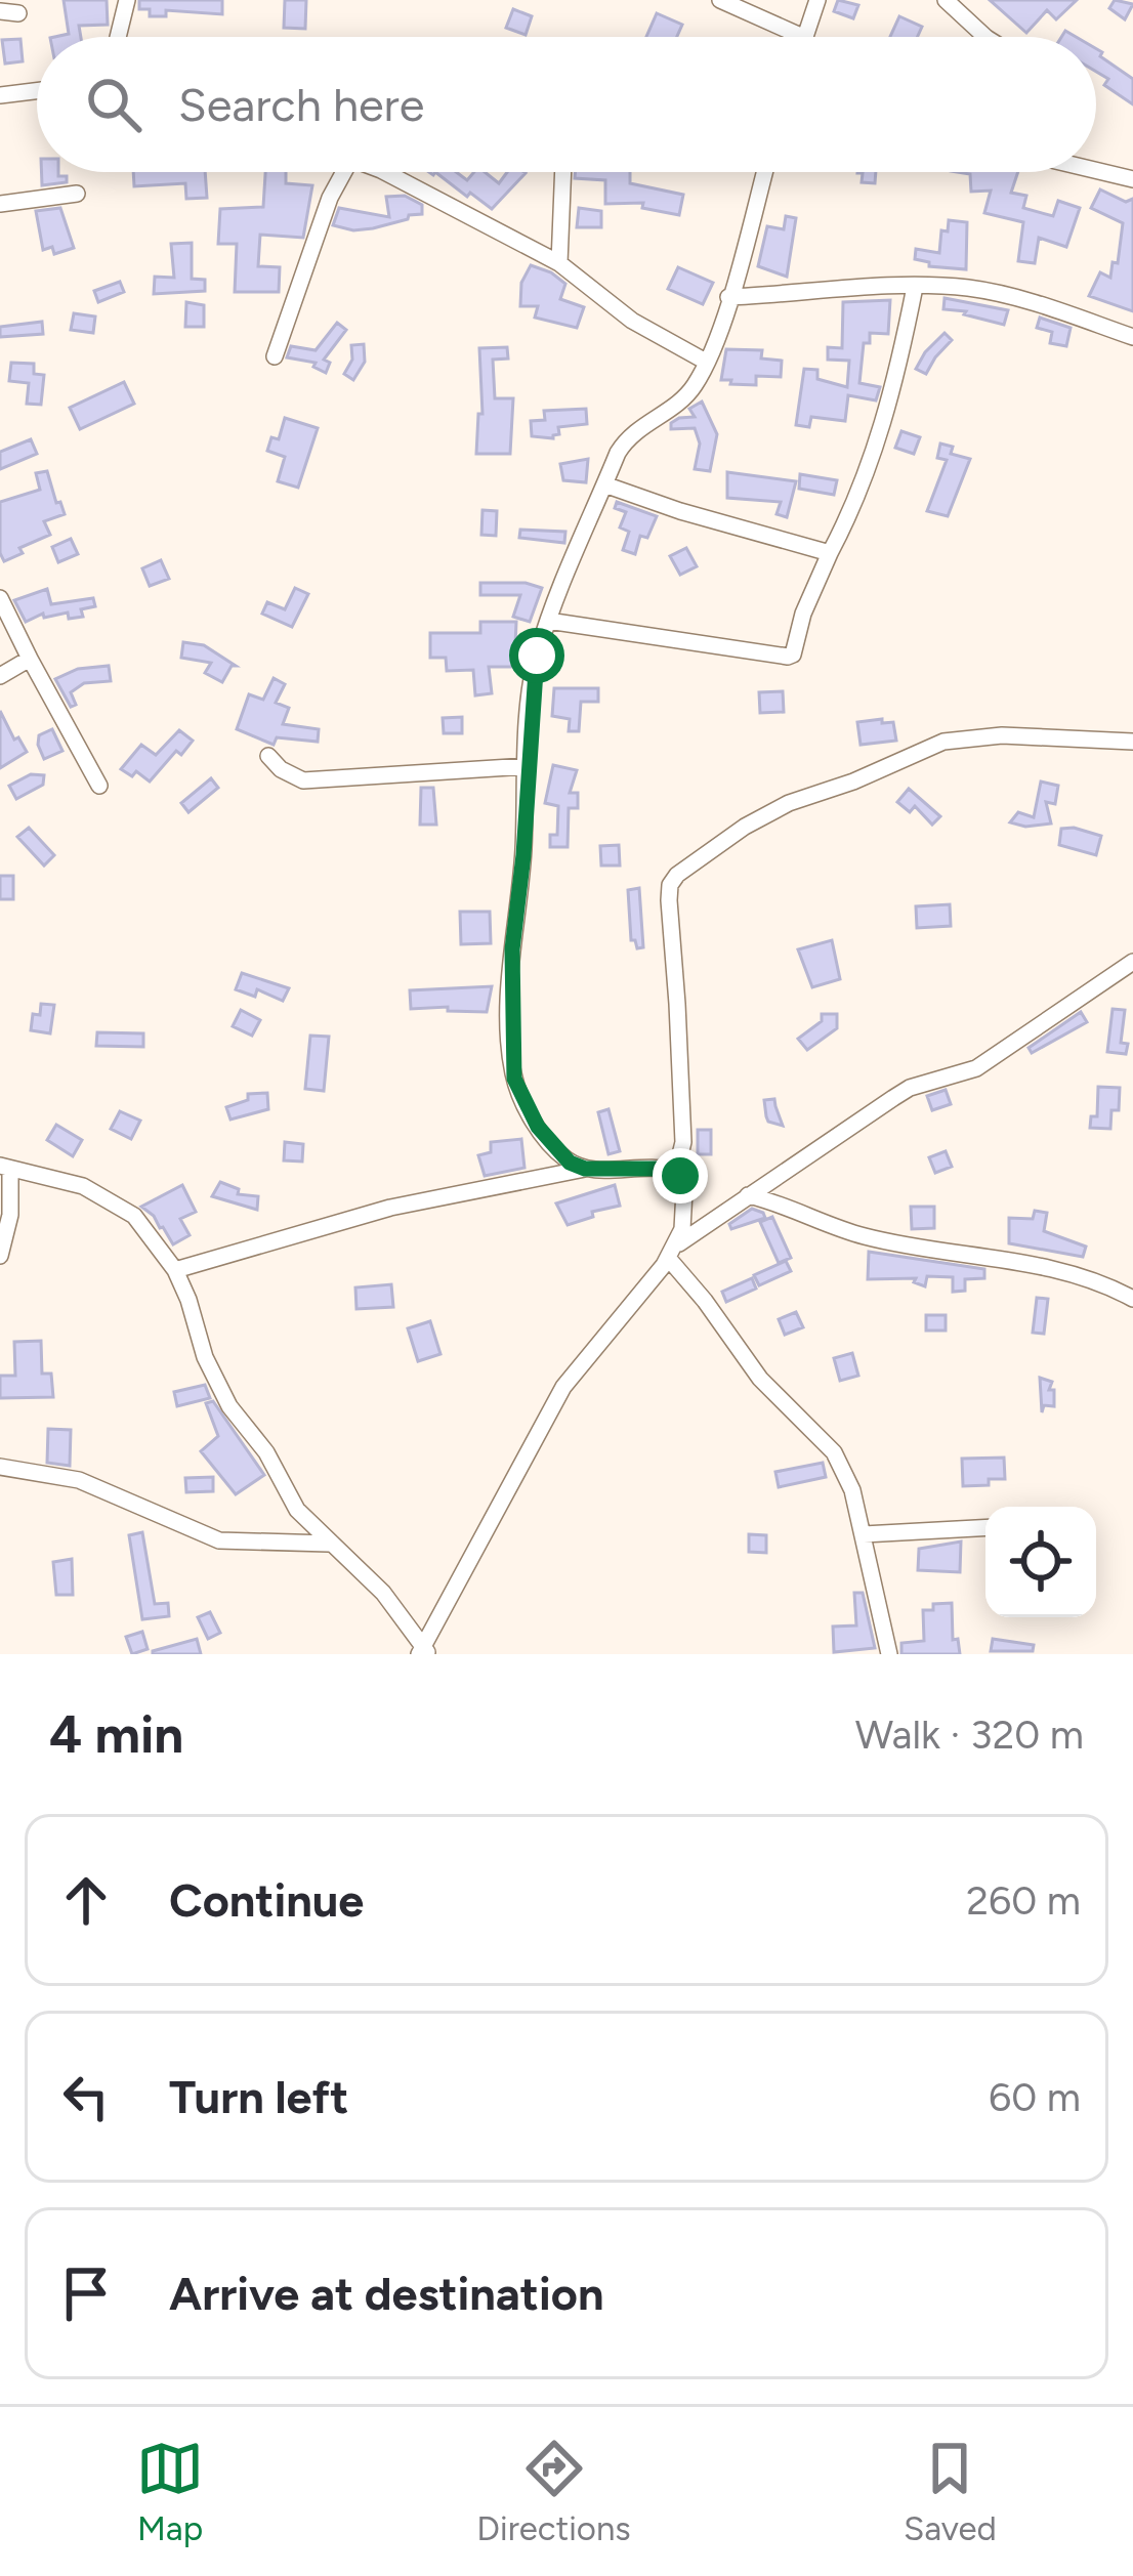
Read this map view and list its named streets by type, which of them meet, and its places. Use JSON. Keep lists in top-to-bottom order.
{
  "page": {
    "search": "Search here",
    "heading": ["4 min", "Walk · 320 m"],
    "list": [
      ["Continue", "260 m"],
      ["Turn left", "60 m"],
      "Arrive at destination"
    ],
    "nav": ["Map", "Directions", "Saved"]
  }
}
